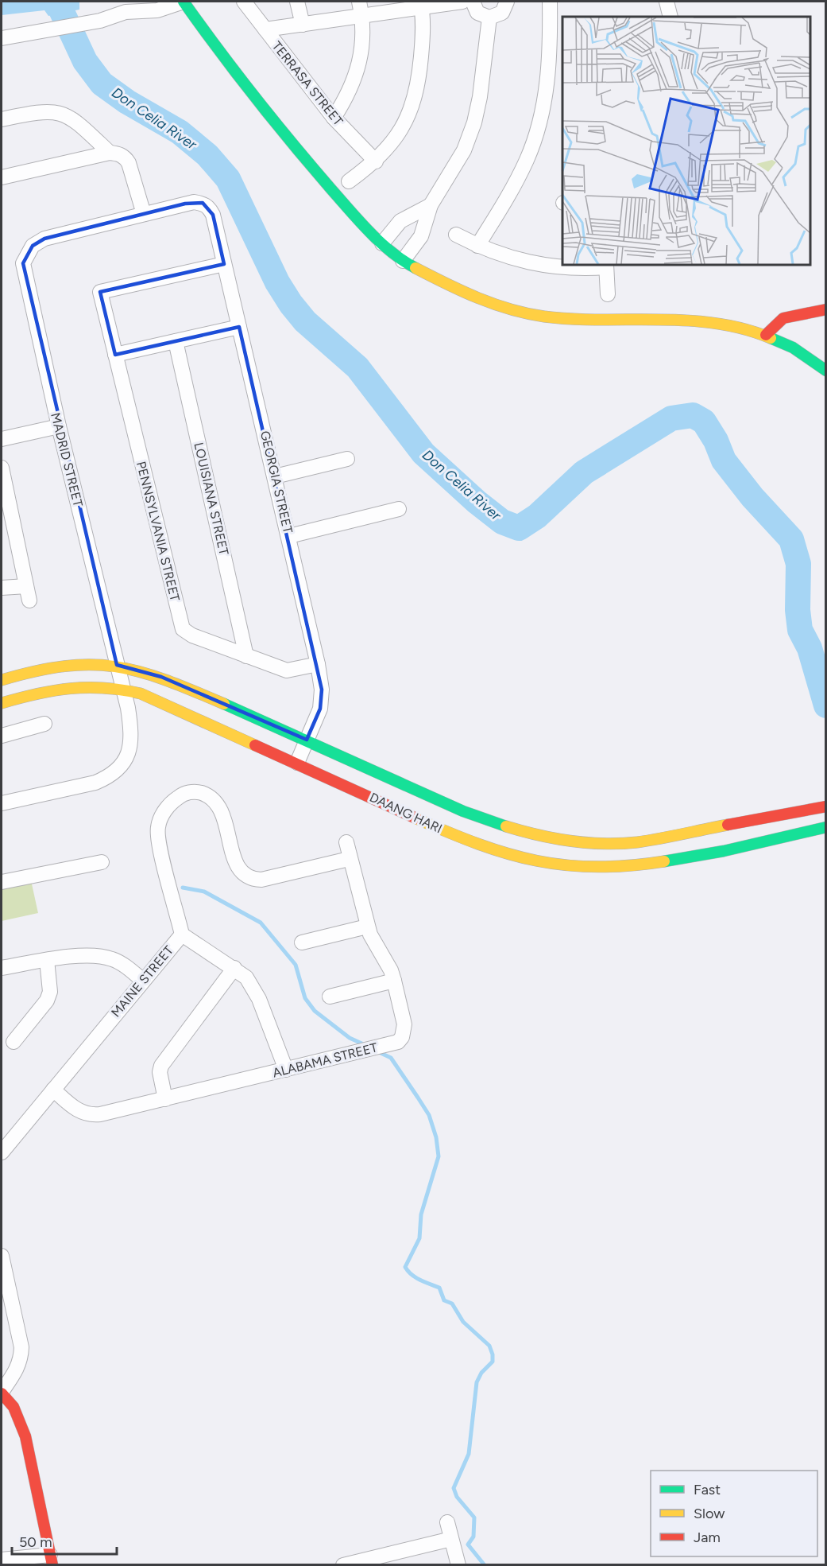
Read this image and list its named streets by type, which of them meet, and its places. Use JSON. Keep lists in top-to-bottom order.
{
  "streets": {
    "main road": ["DAANG HARI"],
    "street": [
      "TERRASA STREET",
      "MADRID STREET",
      "GEORGIA STREET",
      "LOUISIANA STREET",
      "PENNSYLVANIA STREET",
      "MAINE STREET",
      "ALABAMA STREET"
    ]
  },
  "crossings": [
    ["MADRID STREET", "GEORGIA STREET"],
    ["MADRID STREET", "DAANG HARI"],
    ["GEORGIA STREET", "PENNSYLVANIA STREET"],
    ["GEORGIA STREET", "DAANG HARI"],
    ["LOUISIANA STREET", "PENNSYLVANIA STREET"],
    ["MAINE STREET", "ALABAMA STREET"]
  ],
  "water": ["Don Celia River"],
  "legend": ["Fast", "Slow", "Jam"],
  "scale_bar": "50 m"
}
